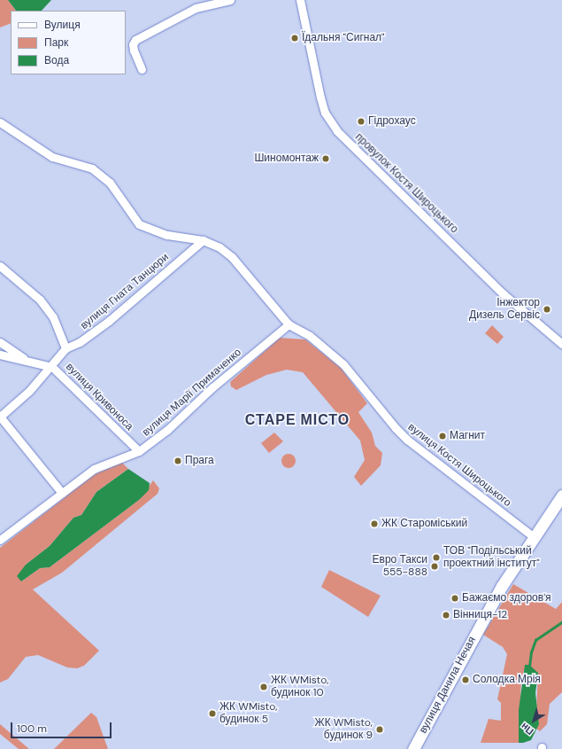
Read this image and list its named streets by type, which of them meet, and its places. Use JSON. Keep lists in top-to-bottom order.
{
  "streets": {
    "main road": ["вулиця Данила Нечая"],
    "street": [
      "провулок Костя Широцького",
      "вулиця Гната Танцюри",
      "вулиця Марії Примаченко",
      "вулиця Кривоноса",
      "вулиця Костя Широцького"
    ]
  },
  "crossings": [
    ["вулиця Гната Танцюри", "вулиця Костя Широцького"],
    ["вулиця Марії Примаченко", "вулиця Кривоноса"],
    ["вулиця Марії Примаченко", "вулиця Костя Широцького"],
    ["вулиця Костя Широцького", "вулиця Данила Нечая"]
  ],
  "districts": ["СТАРЕ МІСТО"],
  "places": [
    "Їдальня \"Сигнал\"",
    "Гідрохаус",
    "Шиномонтаж",
    "Інжектор Дизель Сервіс",
    "Магнит",
    "Прага",
    "ЖК Староміський",
    "ТОВ \"Подільський проектний інститут\"",
    "Евро Такси 555-888",
    "Бажаємо здоров'я",
    "Вінниця-12",
    "Солодка Мрія",
    "ЖК WMisto, будинок 10",
    "ЖК WMisto, будинок 5",
    "ЖК WMisto, будинок 9"
  ],
  "legend": ["Вулиця", "Парк", "Вода"],
  "scale_bar": "100 m",
  "north": "bottom left"
}
